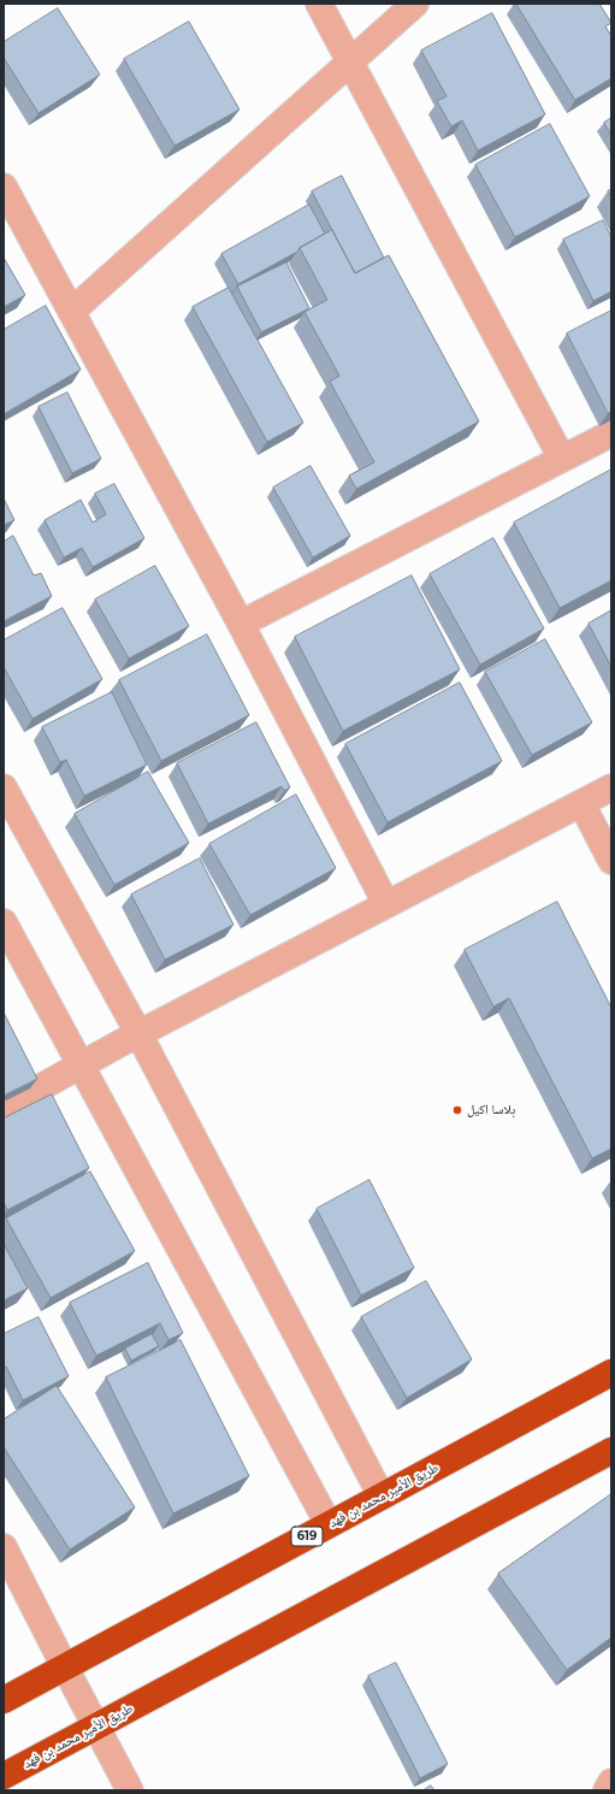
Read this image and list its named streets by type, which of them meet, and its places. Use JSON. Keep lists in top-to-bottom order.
{
  "streets": {
    "highway": ["طريق الأمير محمد بن فهد", "619"]
  },
  "places": ["بلاسا اكيل"]
}
